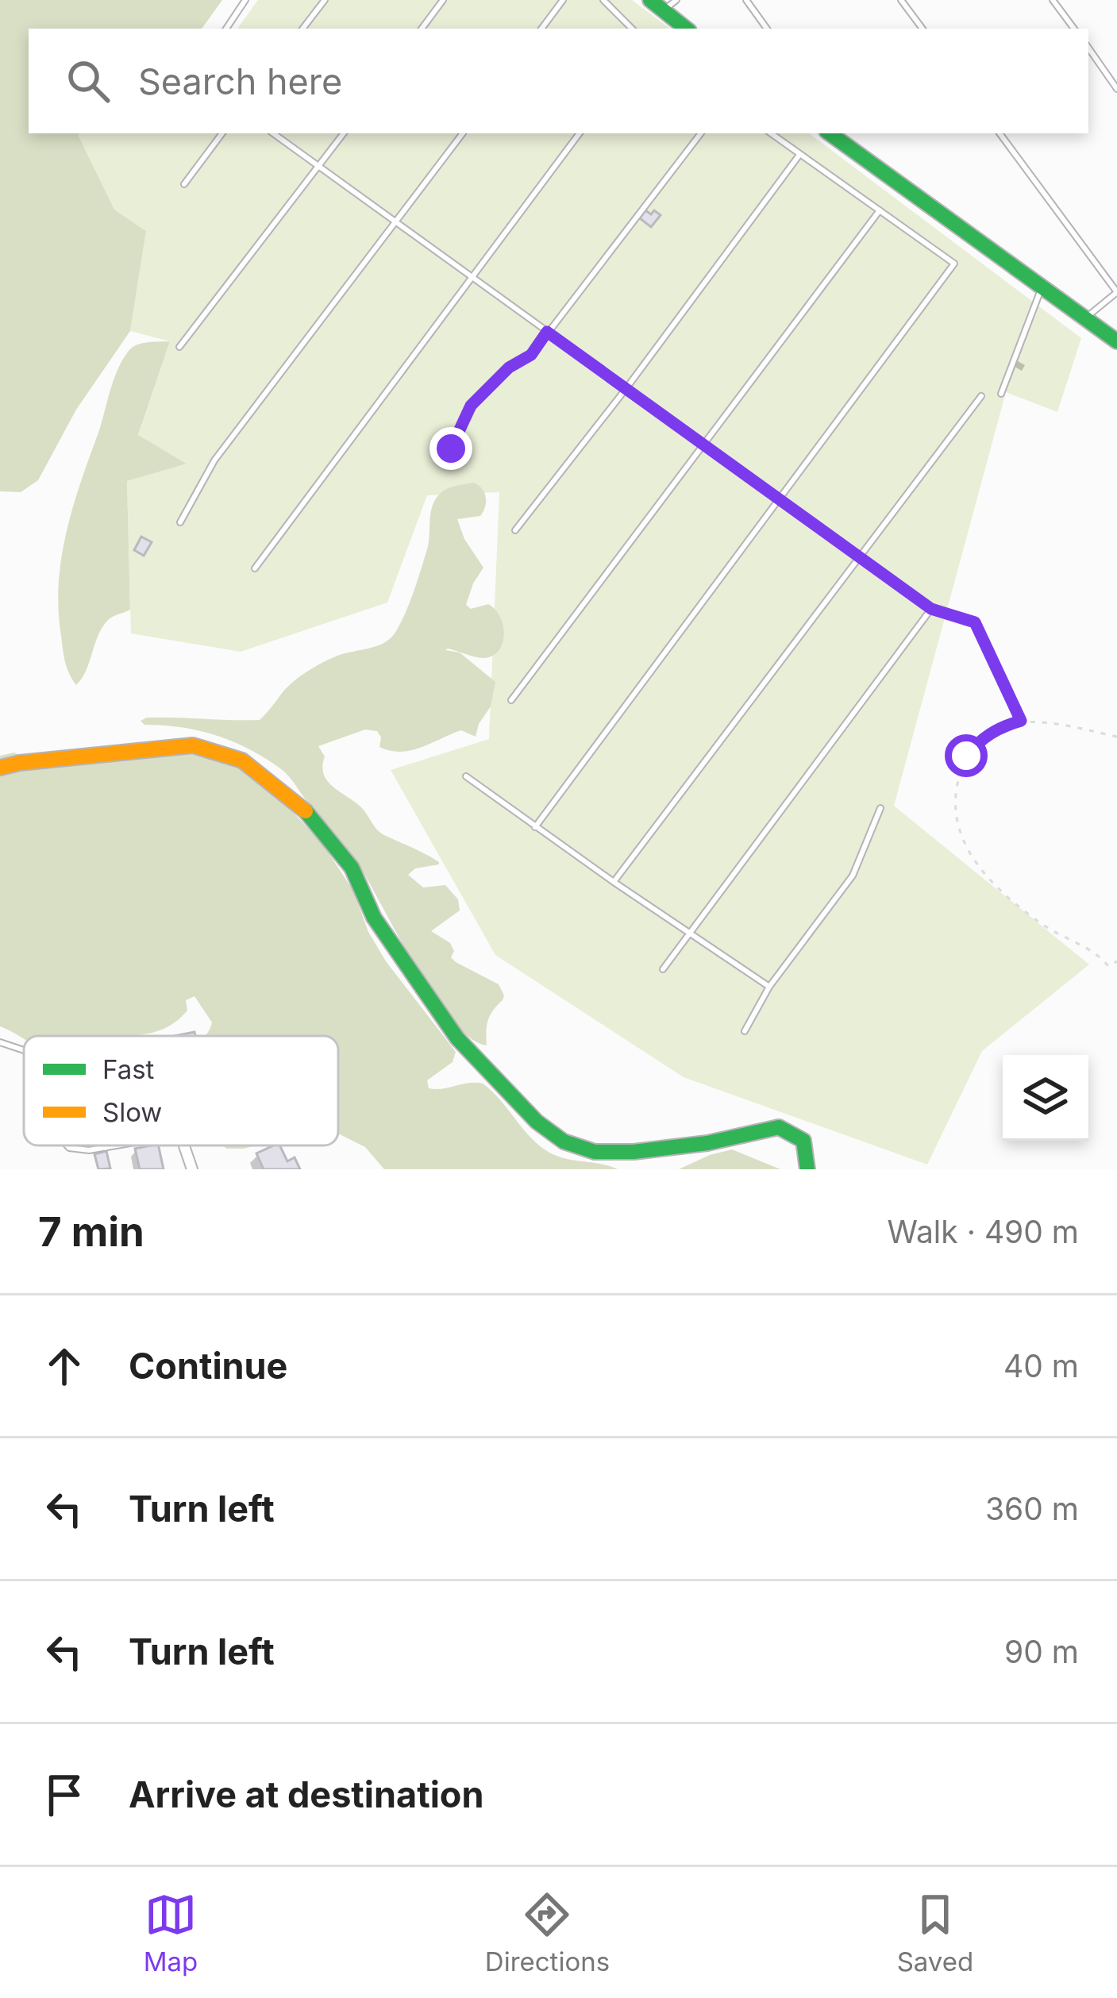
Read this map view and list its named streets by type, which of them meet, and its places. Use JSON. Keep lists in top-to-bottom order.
{
  "legend": ["Fast", "Slow"],
  "page": {
    "search": "Search here",
    "heading": ["7 min", "Walk · 490 m"],
    "list": [
      ["Continue", "40 m"],
      ["Turn left", "360 m"],
      ["Turn left", "90 m"],
      "Arrive at destination"
    ],
    "nav": ["Map", "Directions", "Saved"]
  }
}
